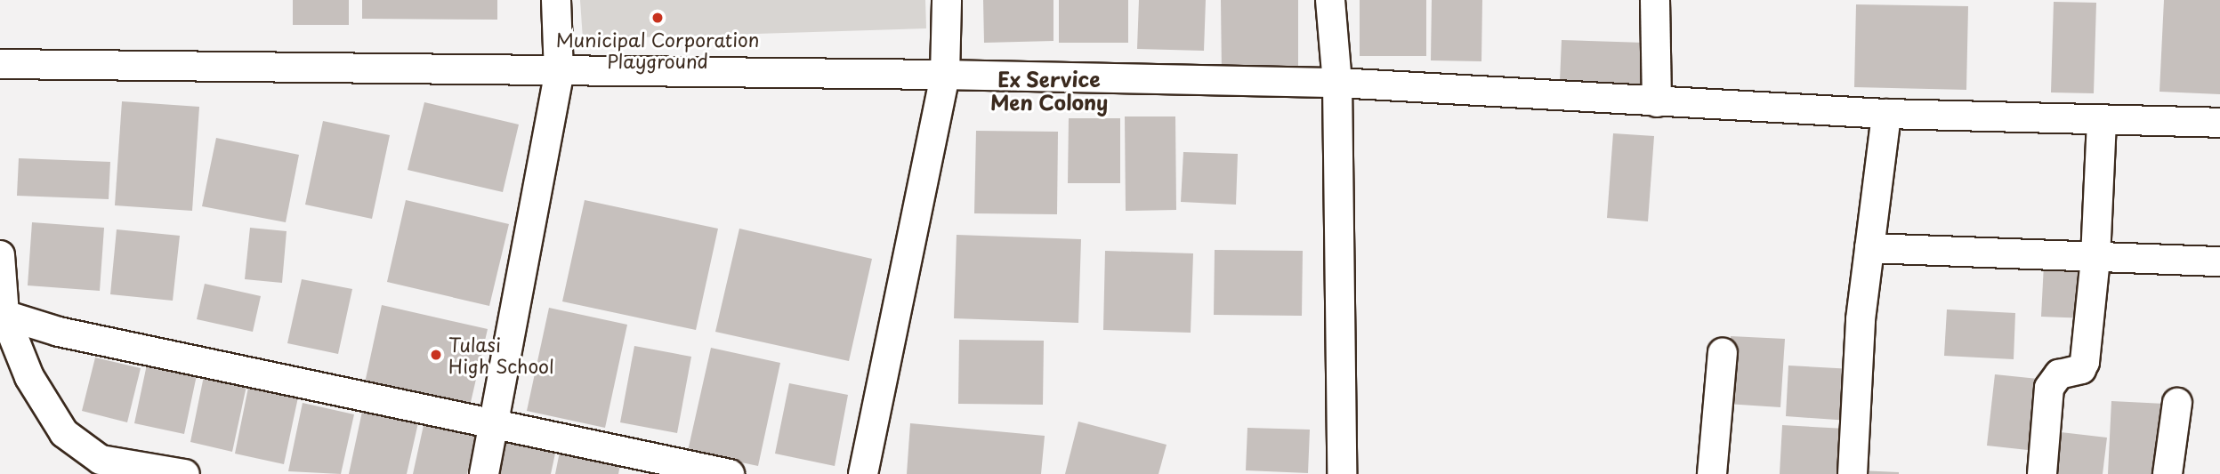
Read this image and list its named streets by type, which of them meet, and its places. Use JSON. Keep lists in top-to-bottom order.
{
  "districts": ["Ex Service Men Colony"],
  "places": ["Municipal Corporation Playground", "Tulasi High School"]
}
